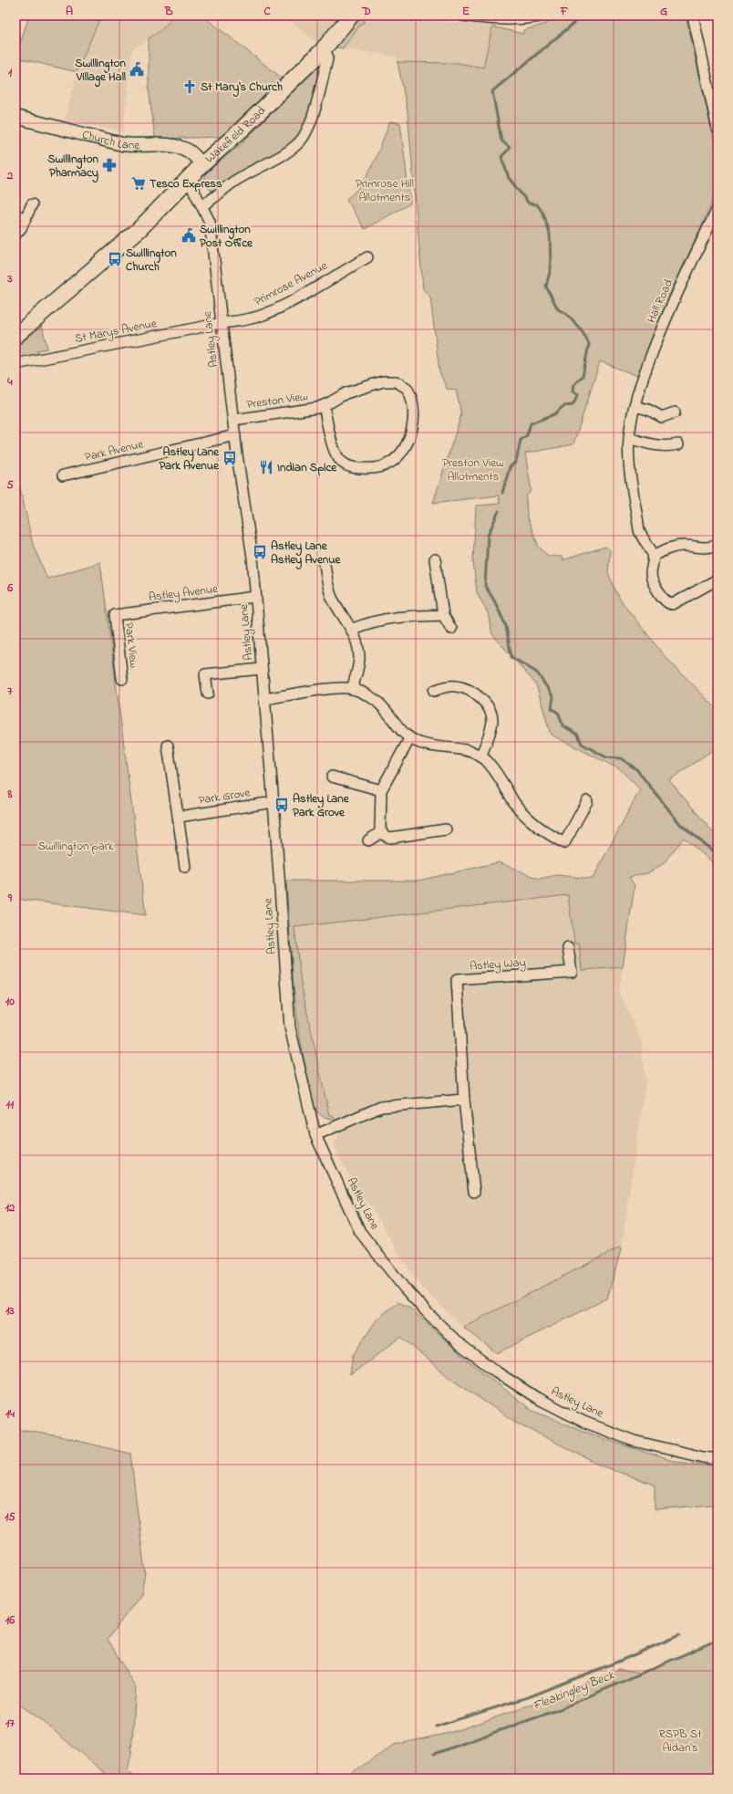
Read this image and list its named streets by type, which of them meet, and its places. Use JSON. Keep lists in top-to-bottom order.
{
  "streets": {
    "main road": ["Wakefield Road"],
    "street": [
      "Church Lane",
      "Primrose Avenue",
      "Hall Road",
      "St Marys Avenue",
      "Astley Lane",
      "Preston View",
      "Park Avenue",
      "Astley Avenue",
      "Park View",
      "Park Grove",
      "Astley Way"
    ]
  },
  "crossings": [
    ["Wakefield Road", "Church Lane"],
    ["Wakefield Road", "Astley Lane"],
    ["Primrose Avenue", "St Marys Avenue"],
    ["Primrose Avenue", "Astley Lane"],
    ["St Marys Avenue", "Astley Lane"],
    ["Astley Lane", "Preston View"],
    ["Astley Lane", "Park Avenue"],
    ["Astley Lane", "Astley Avenue"],
    ["Astley Lane", "Park Grove"],
    ["Astley Avenue", "Park View"]
  ],
  "water": ["Fleakingley Beck"],
  "parks": [
    "Primrose Hill Allotments",
    "Preston View Allotments",
    "Swillington park",
    "RSPB St Aidan's"
  ],
  "places": {
    "public building": ["Swillington Village Hall", "Swillington Post Office"],
    "church": ["St Mary's Church"],
    "pharmacy": ["Swillington Pharmacy"],
    "supermarket": ["Tesco Express"],
    "bus stop": [
      "Swillington Church",
      "Astley Lane Park Avenue",
      "Astley Lane Astley Avenue",
      "Astley Lane Park Grove"
    ],
    "restaurant": ["Indian Spice"]
  },
  "grid": {
    "columns": [
      "A",
      "B",
      "C",
      "D",
      "E",
      "F",
      "G"
    ],
    "rows": [
      "1",
      "2",
      "3",
      "4",
      "5",
      "6",
      "7",
      "8",
      "9",
      "10",
      "11",
      "12",
      "13",
      "14",
      "15",
      "16",
      "17"
    ]
  }
}
